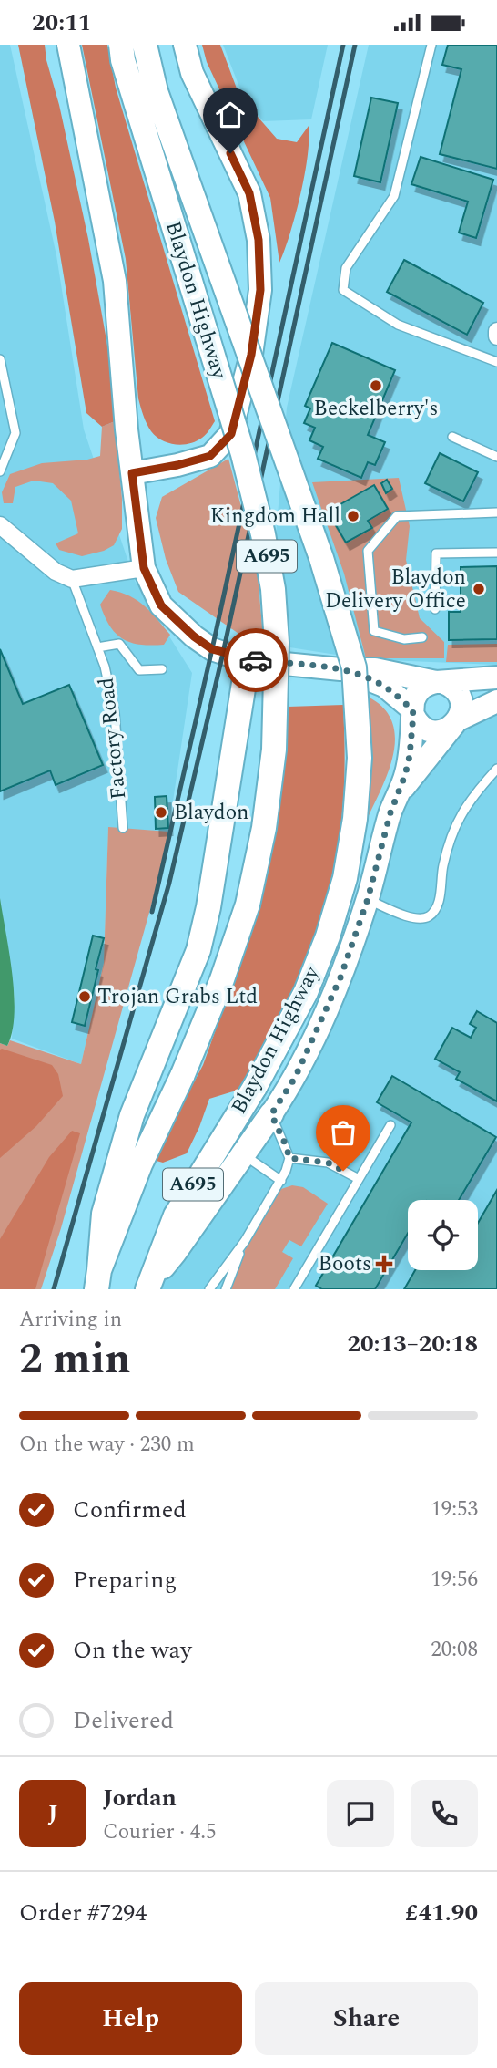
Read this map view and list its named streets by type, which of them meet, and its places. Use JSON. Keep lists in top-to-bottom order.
{
  "streets": {
    "main road": ["Blaydon Highway", "A695"],
    "lane": ["Factory Road"]
  },
  "places": {
    "other": [
      "Beckelberry's",
      "Kingdom Hall",
      "Blaydon Delivery Office",
      "Blaydon",
      "Trojan Grabs Ltd"
    ],
    "health": ["Boots"]
  },
  "page": {
    "status": "20:11",
    "heading": ["2 min", "Arriving in", "20:13–20:18"],
    "panel": [
      "Jordan",
      "Courier · 4.5",
      "Order #7294",
      "£41.90"
    ],
    "bar": "On the way · 230 m",
    "list": [
      ["Confirmed", "19:53"],
      ["Preparing", "19:56"],
      ["On the way", "20:08"],
      "Delivered"
    ],
    "round": "J",
    "buttons": ["Help", "Share"]
  }
}
